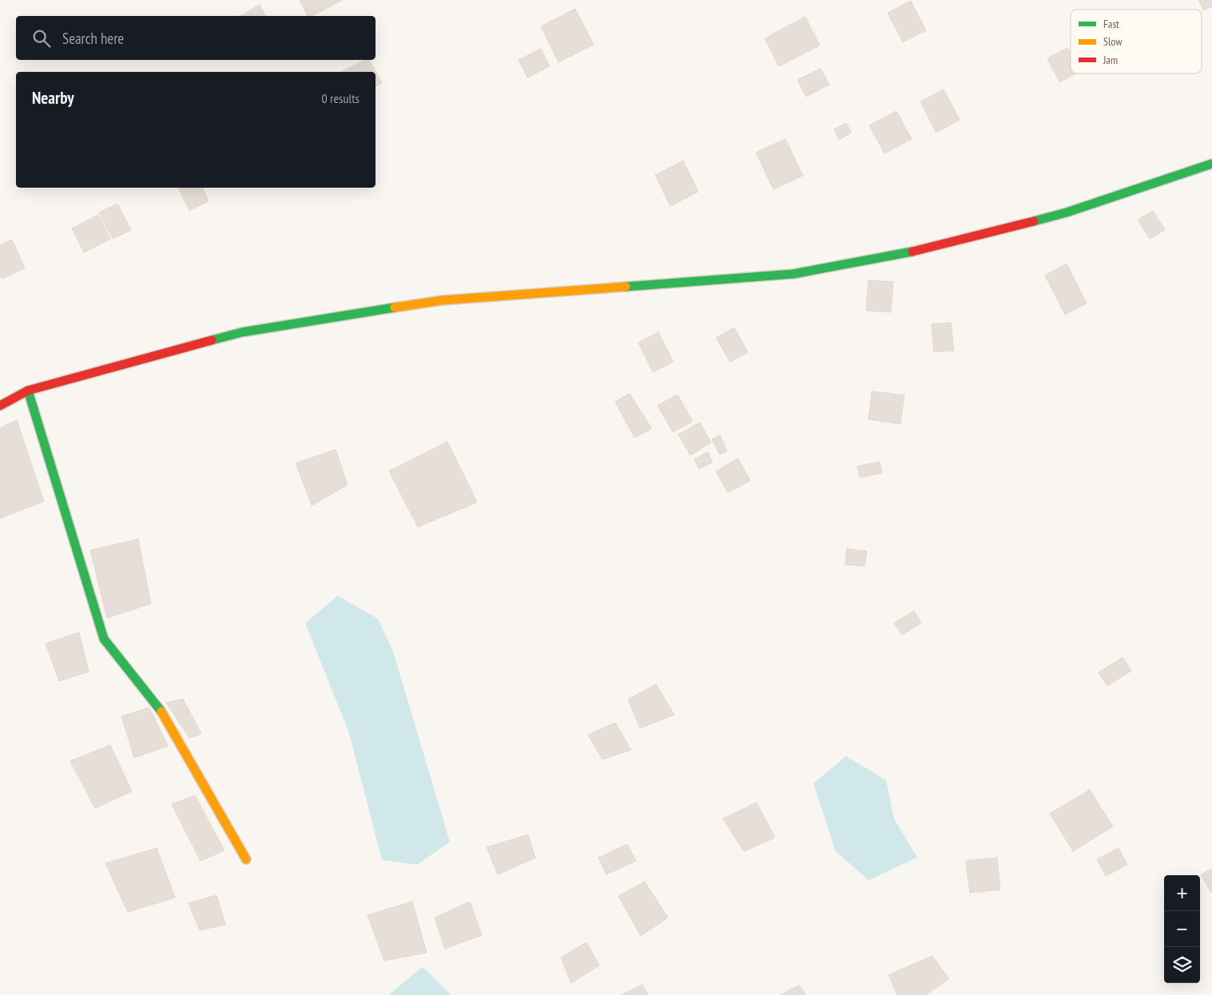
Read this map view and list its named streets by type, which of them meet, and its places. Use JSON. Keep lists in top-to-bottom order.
{
  "legend": ["Fast", "Slow", "Jam"],
  "page": {
    "search": "Search here",
    "heading": ["Nearby", "0 results"],
    "map_buttons": ["+", "−"]
  }
}
